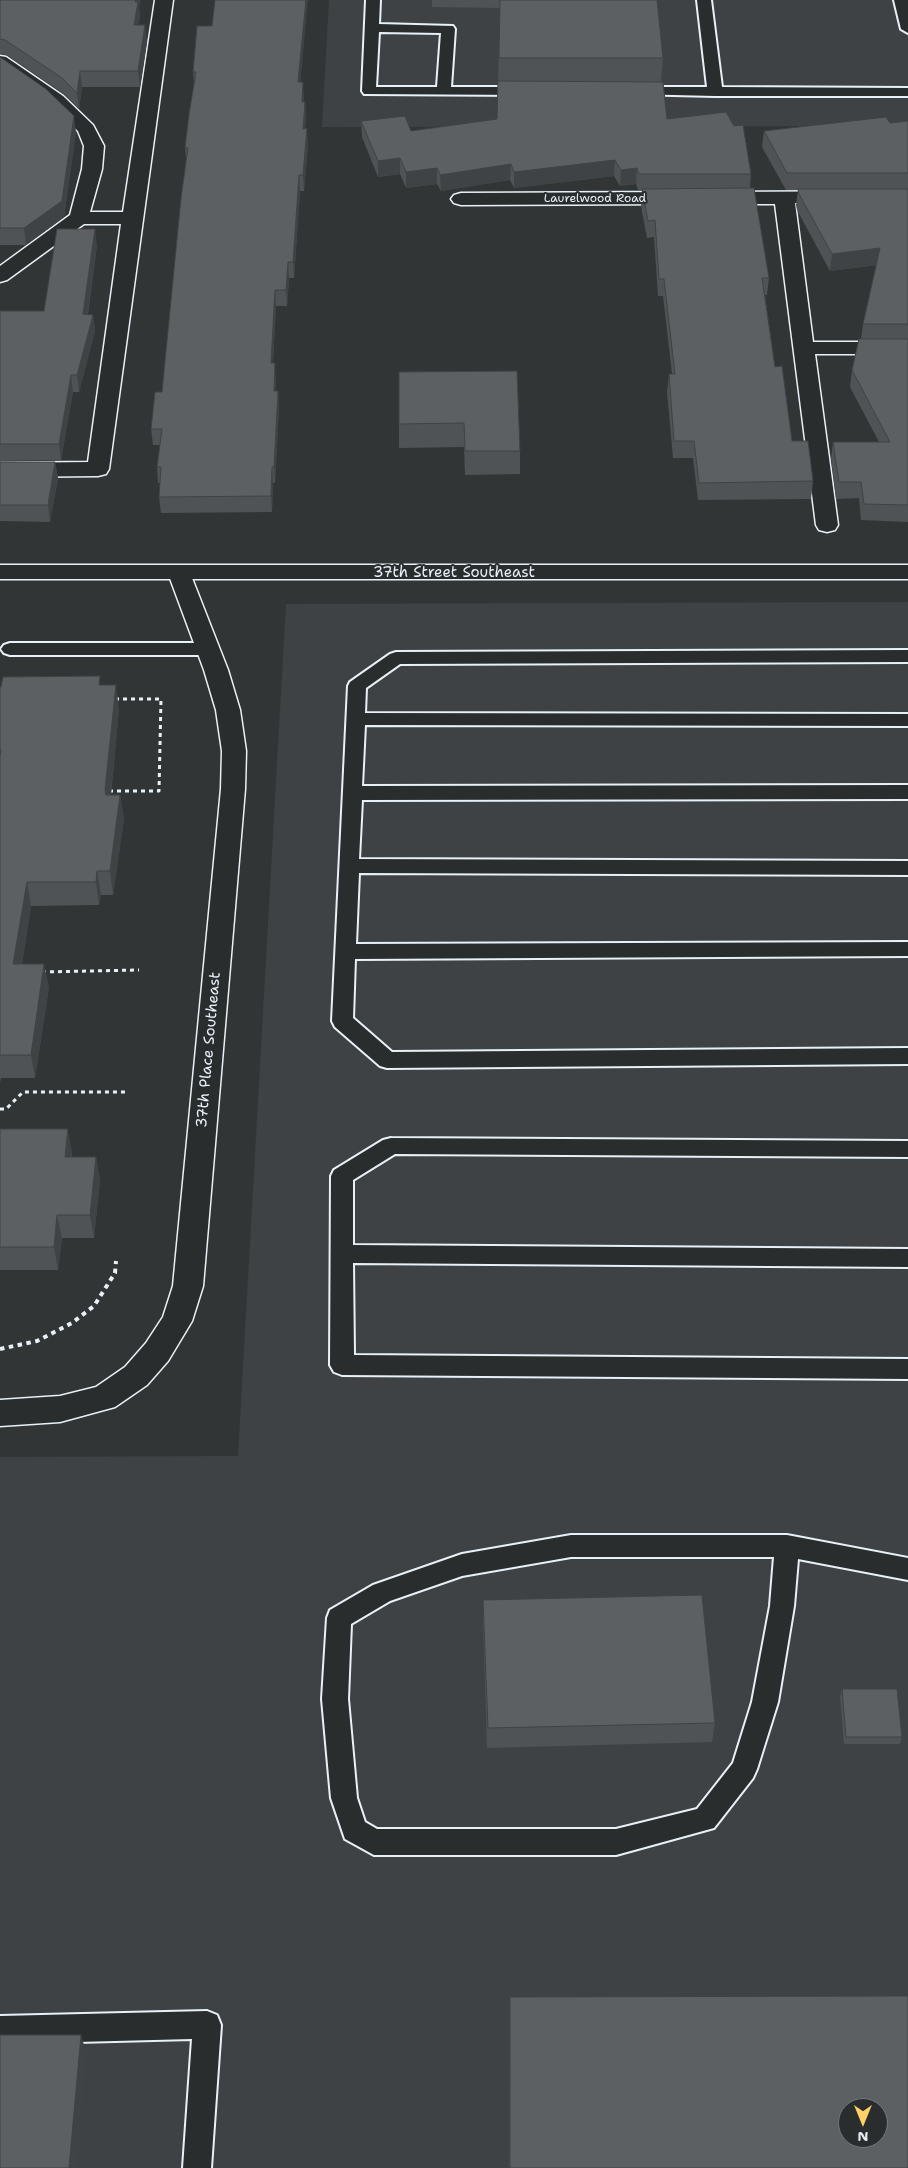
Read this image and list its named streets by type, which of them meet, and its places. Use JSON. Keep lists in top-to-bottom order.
{
  "streets": {
    "street": ["Laurelwood Road", "37th Street Southeast", "37th Place Southeast"]
  },
  "crossings": [
    ["37th Street Southeast", "37th Place Southeast"]
  ],
  "north": "bottom"
}
